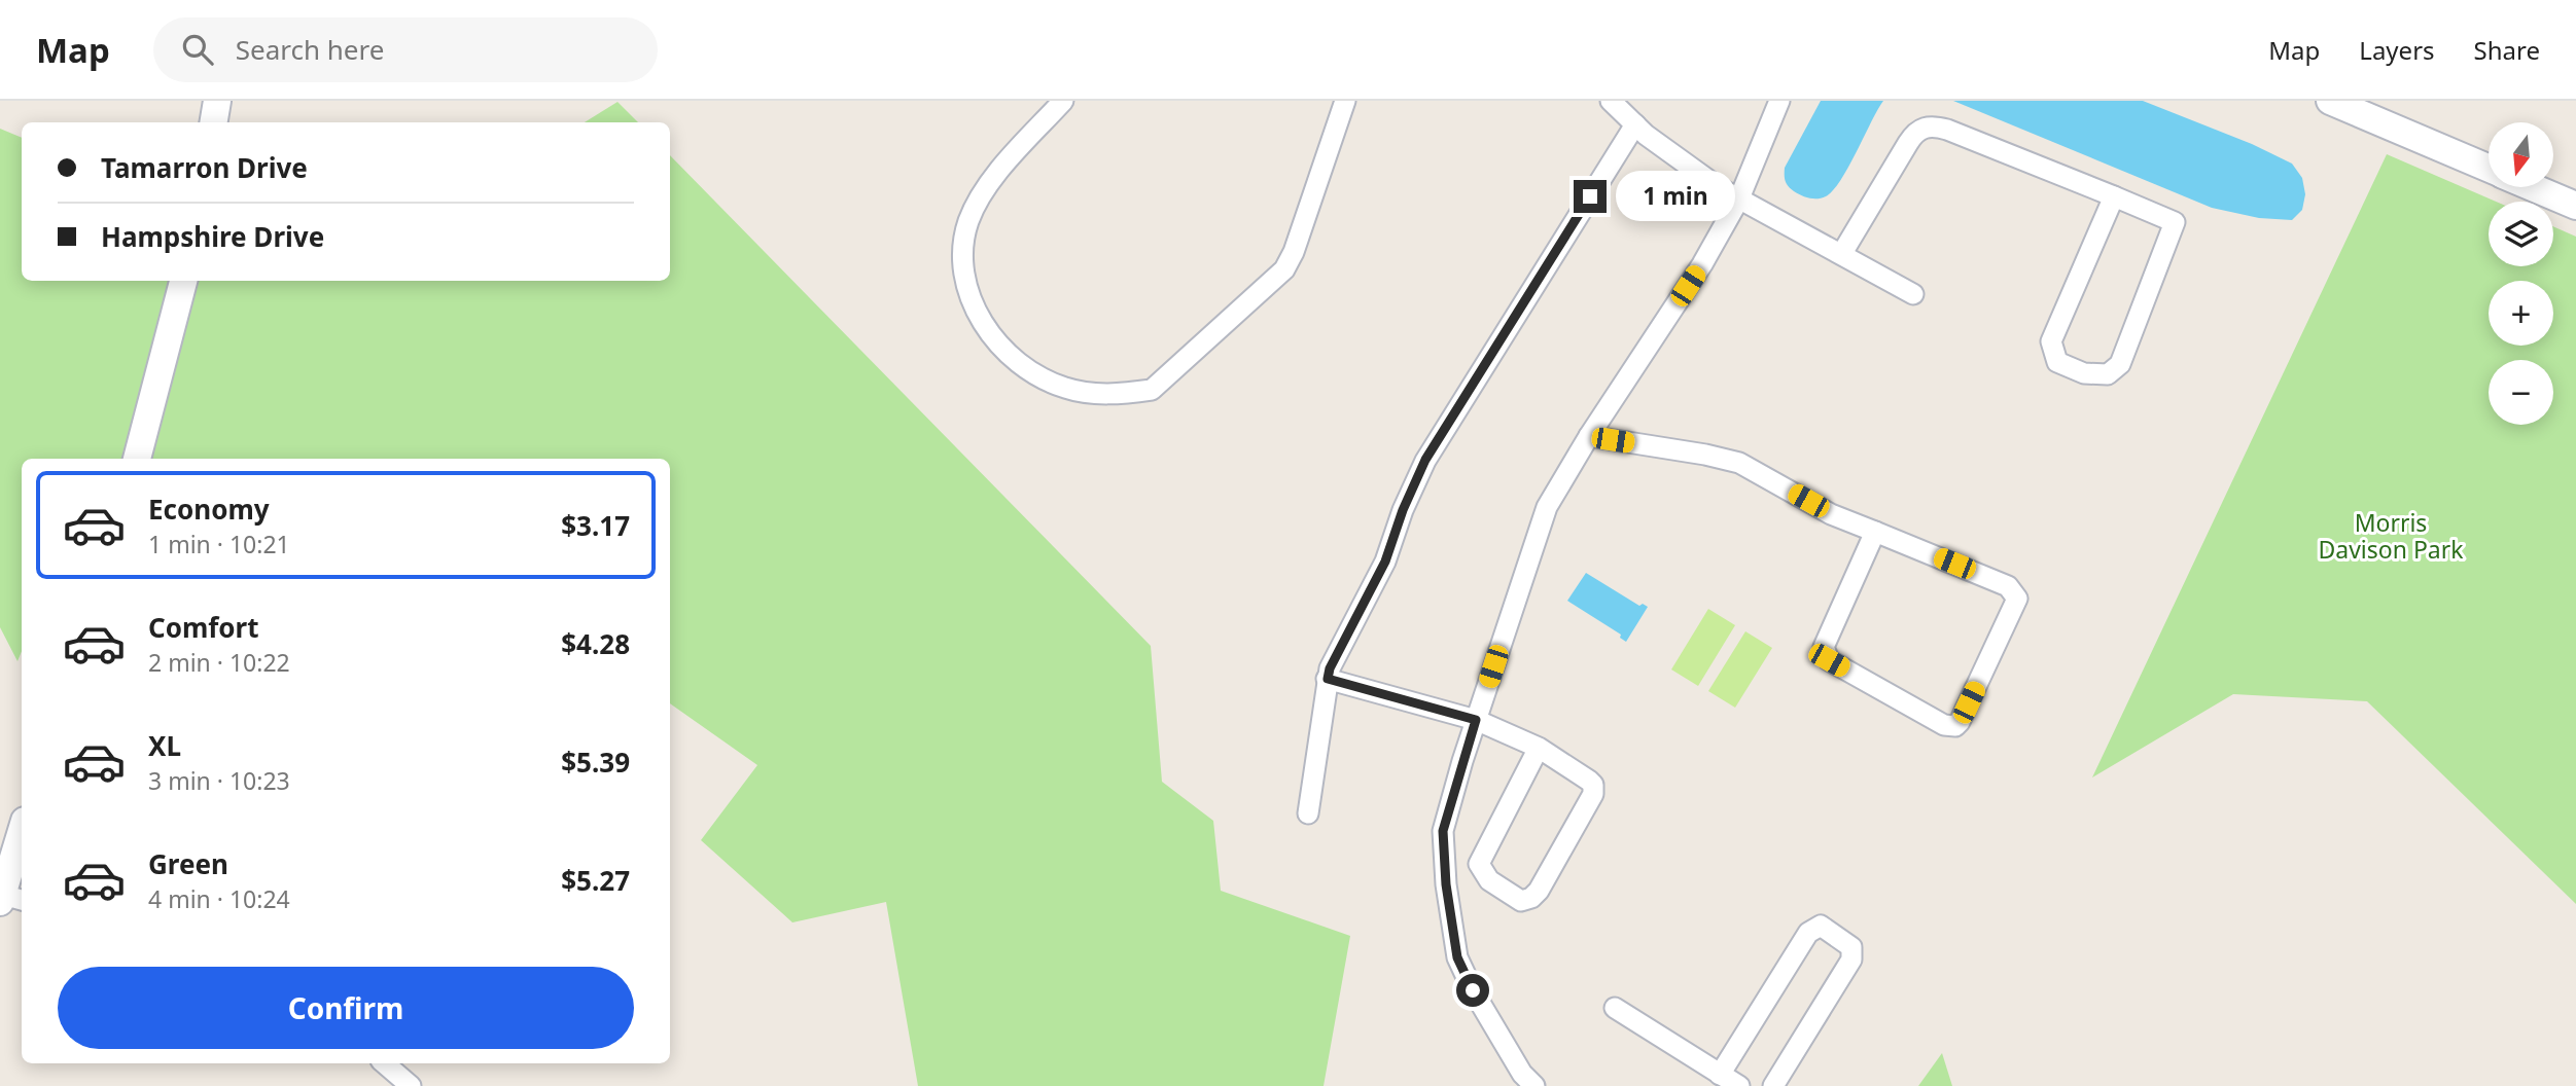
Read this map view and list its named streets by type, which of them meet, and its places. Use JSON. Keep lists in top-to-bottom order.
{
  "parks": ["Morris Davison Park"],
  "north": "bottom",
  "page": {
    "header": "Map",
    "search": "Search here",
    "nav": ["Map", "Layers", "Share"],
    "map_buttons": ["+", "−"],
    "banner": ["Tamarron Drive", "Hampshire Drive"],
    "bubble": "1 min",
    "list": [
      {
        "name": "Economy",
        "note": "1 min · 10:21",
        "value": "$3.17"
      },
      {
        "name": "Comfort",
        "note": "2 min · 10:22",
        "value": "$4.28"
      },
      {
        "name": "XL",
        "note": "3 min · 10:23",
        "value": "$5.39"
      },
      {
        "name": "Green",
        "note": "4 min · 10:24",
        "value": "$5.27"
      }
    ],
    "buttons": "Confirm"
  }
}
